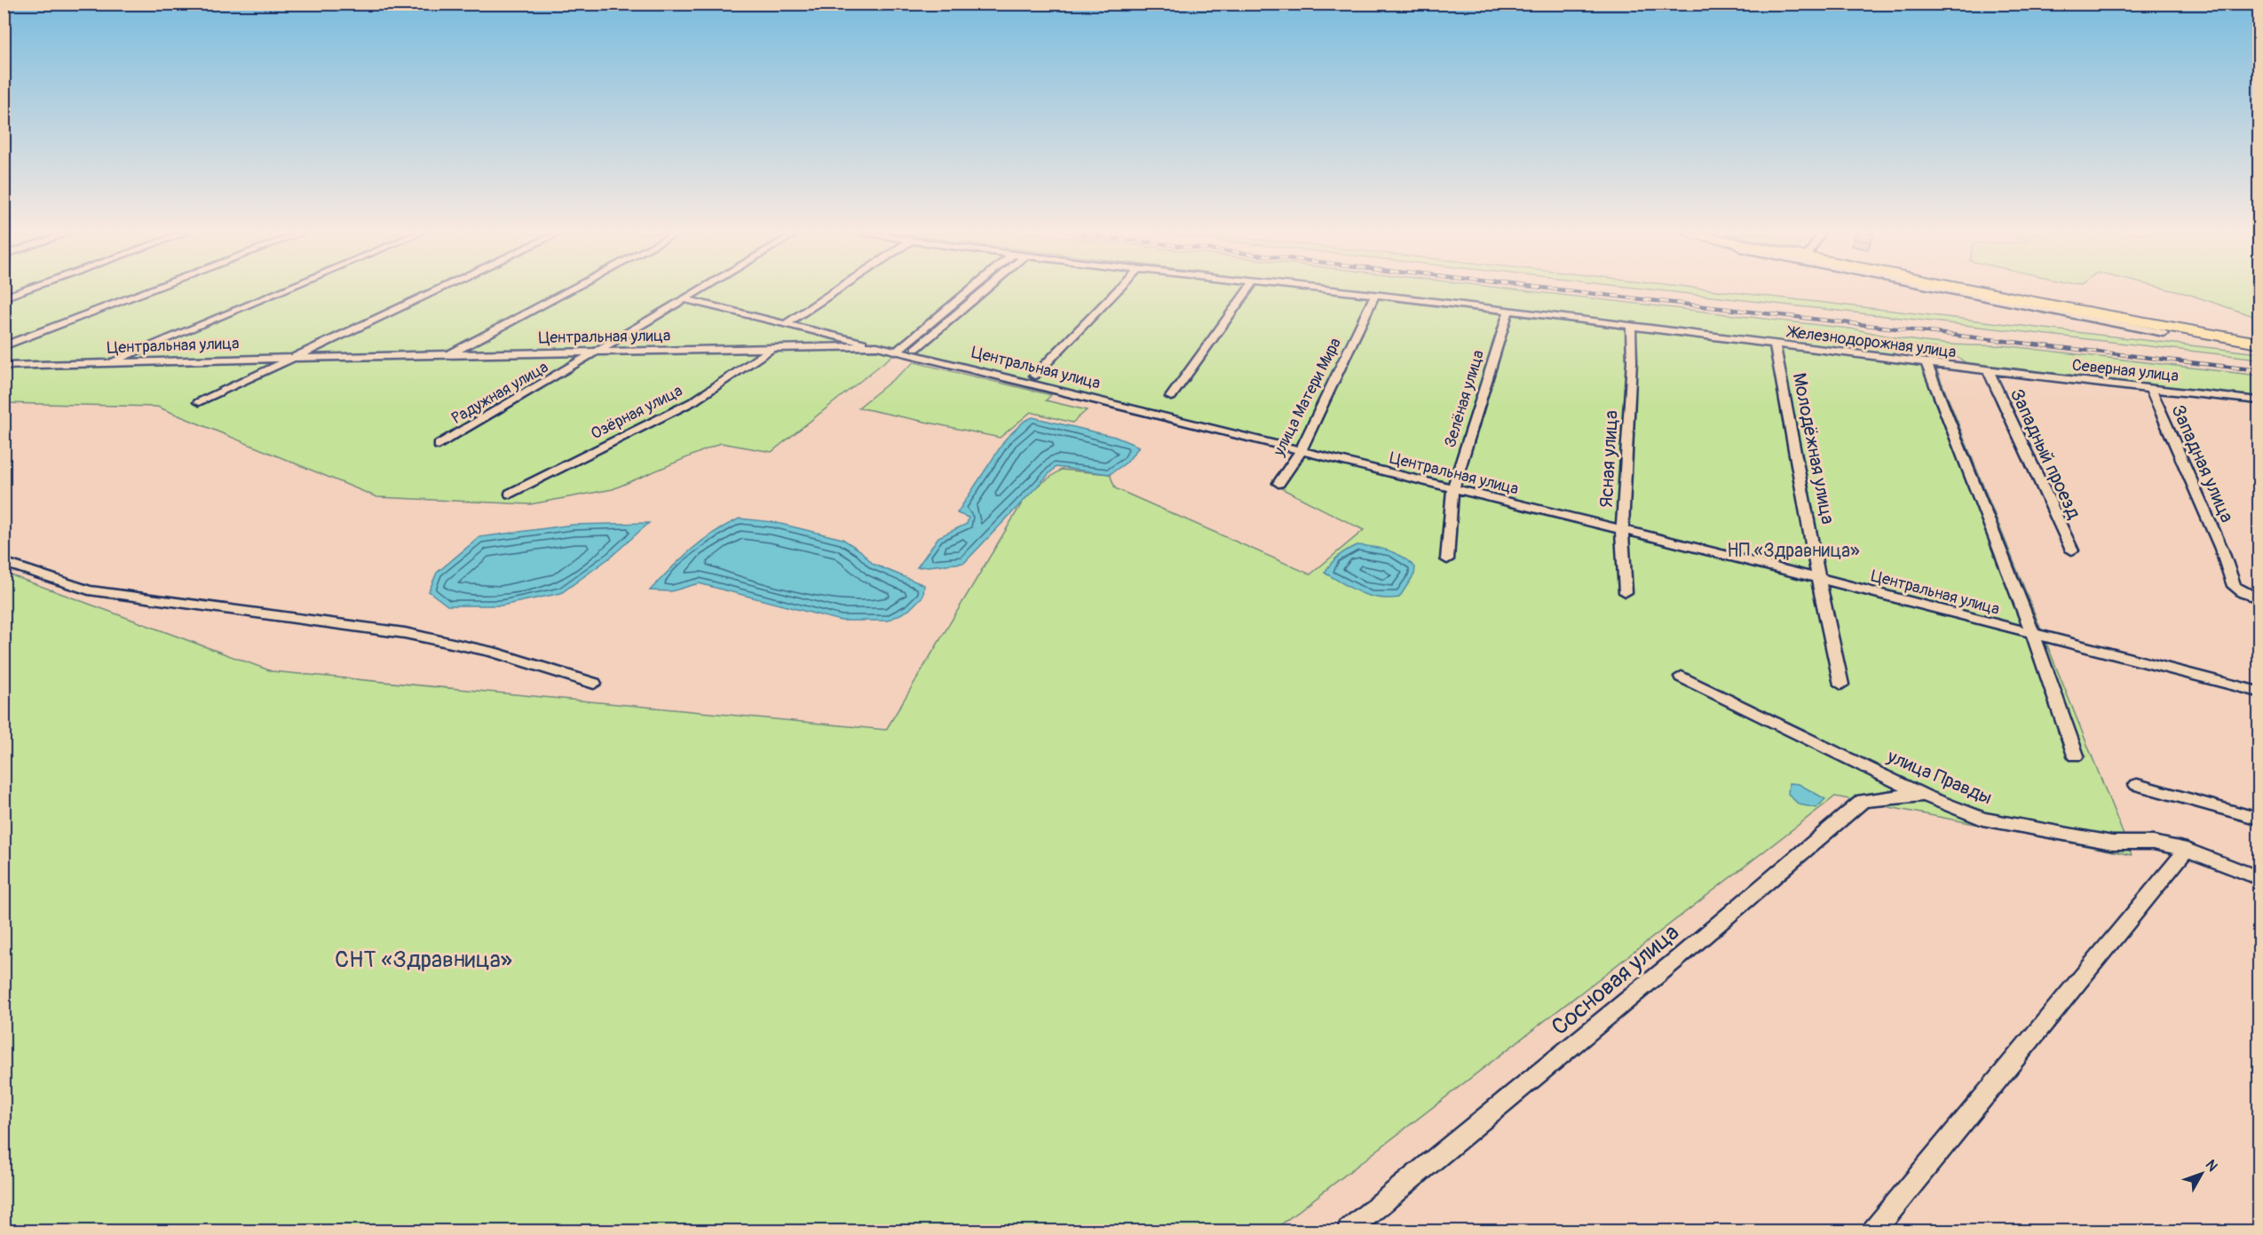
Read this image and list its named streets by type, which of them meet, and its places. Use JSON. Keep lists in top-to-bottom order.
{
  "streets": {
    "street": [
      "Центральная улица",
      "Железнодорожная улица",
      "Северная улица",
      "Радужная улица",
      "улица Матери Мира",
      "Зелёная улица",
      "Озёрная улица",
      "Молодёжная улица",
      "Западный проезд",
      "Ясная улица",
      "Западная улица",
      "улица Правды",
      "Сосновая улица"
    ]
  },
  "crossings": [
    ["Центральная улица", "Радужная улица"],
    ["Центральная улица", "улица Матери Мира"],
    ["Центральная улица", "Зелёная улица"],
    ["Центральная улица", "Озёрная улица"],
    ["Центральная улица", "Молодёжная улица"],
    ["Центральная улица", "Ясная улица"],
    ["Железнодорожная улица", "Северная улица"],
    ["Железнодорожная улица", "улица Матери Мира"],
    ["Железнодорожная улица", "Зелёная улица"],
    ["Железнодорожная улица", "Молодёжная улица"],
    ["Железнодорожная улица", "Западный проезд"],
    ["Железнодорожная улица", "Ясная улица"],
    ["Северная улица", "Западный проезд"],
    ["Северная улица", "Западная улица"],
    ["улица Правды", "Сосновая улица"]
  ],
  "parks": ["НП «Здравница»", "СНТ «Здравница»"],
  "north": "top right"
}
